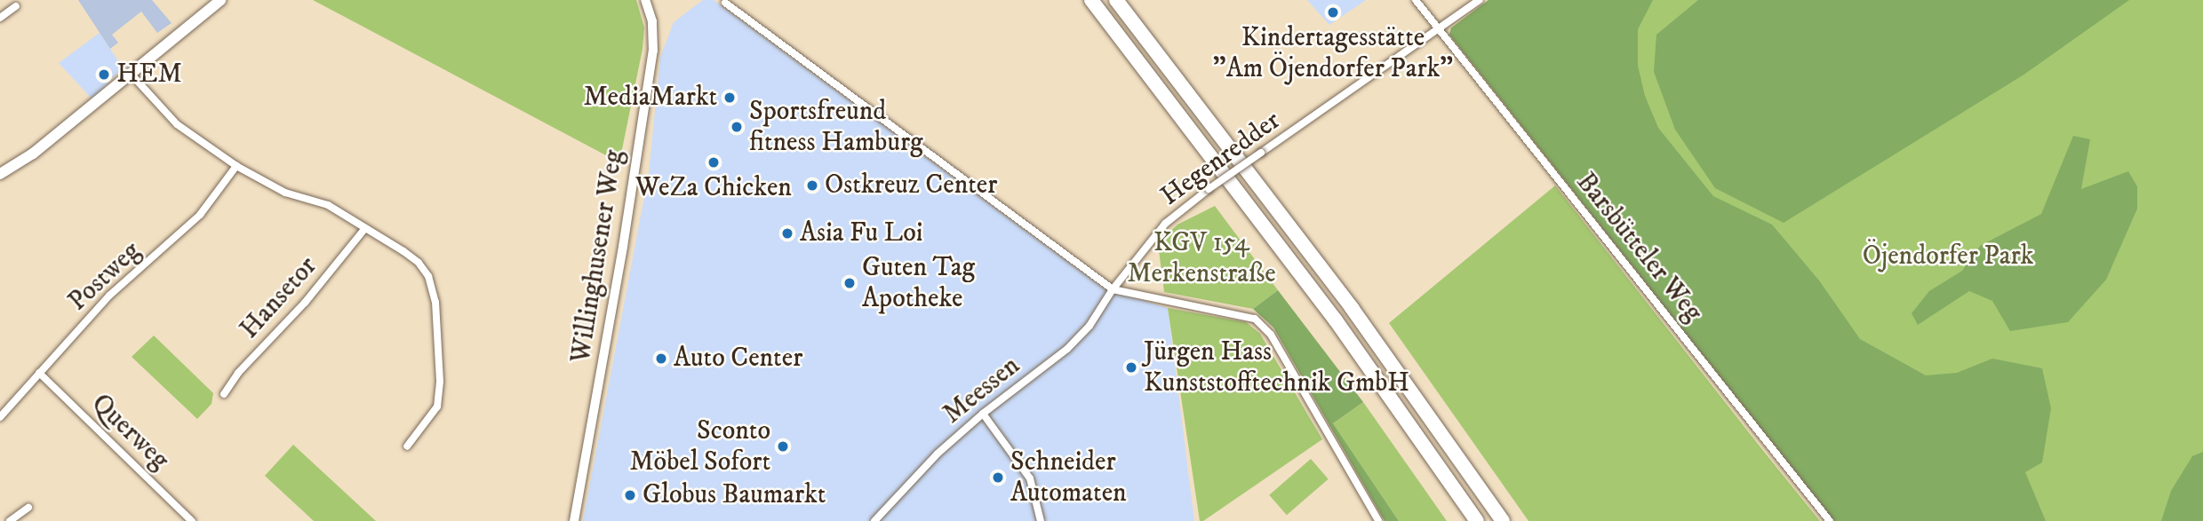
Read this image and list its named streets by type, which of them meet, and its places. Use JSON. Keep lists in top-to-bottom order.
{
  "streets": {
    "street": [
      "Hegenredder",
      "Barsbütteler Weg",
      "Willinghusener Weg",
      "Postweg",
      "Hansetor",
      "Meessen",
      "Querweg"
    ]
  },
  "crossings": [
    ["Hegenredder", "Barsbütteler Weg"],
    ["Hegenredder", "Meessen"],
    ["Postweg", "Querweg"]
  ],
  "parks": ["KGV 154 Merkenstraße", "Öjendorfer Park"],
  "places": [
    "Kindertagesstätte \"Am Öjendorfer Park\"",
    "HEM",
    "MediaMarkt",
    "Sportsfreund fitness Hamburg",
    "WeZa Chicken",
    "Ostkreuz Center",
    "Asia Fu Loi",
    "Guten Tag Apotheke",
    "Auto Center",
    "Jürgen Hass Kunststofftechnik GmbH",
    "Sconto Möbel Sofort",
    "Schneider Automaten",
    "Globus Baumarkt"
  ]
}
